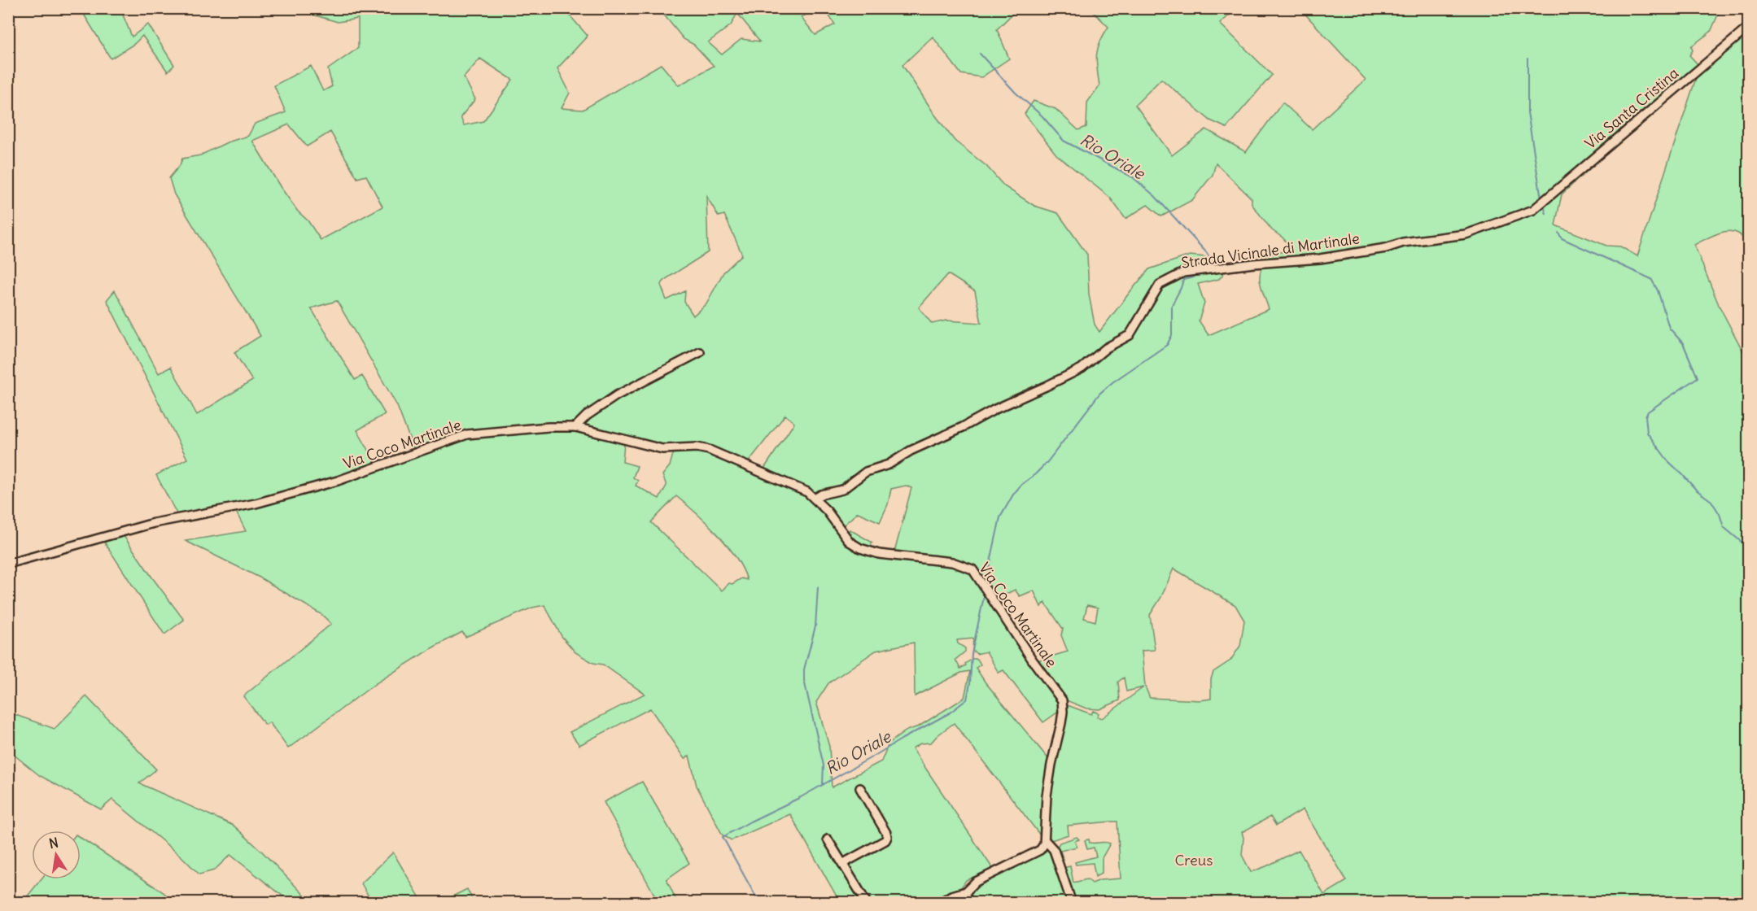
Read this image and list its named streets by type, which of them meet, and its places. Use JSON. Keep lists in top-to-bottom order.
{
  "streets": {
    "street": ["Via Santa Cristina", "Strada Vicinale di Martinale", "Via Coco Martinale"]
  },
  "crossings": [
    ["Via Santa Cristina", "Strada Vicinale di Martinale"],
    ["Strada Vicinale di Martinale", "Via Coco Martinale"]
  ],
  "water": ["Rio Oriale"],
  "parks": ["Creus"],
  "north": "top"
}
